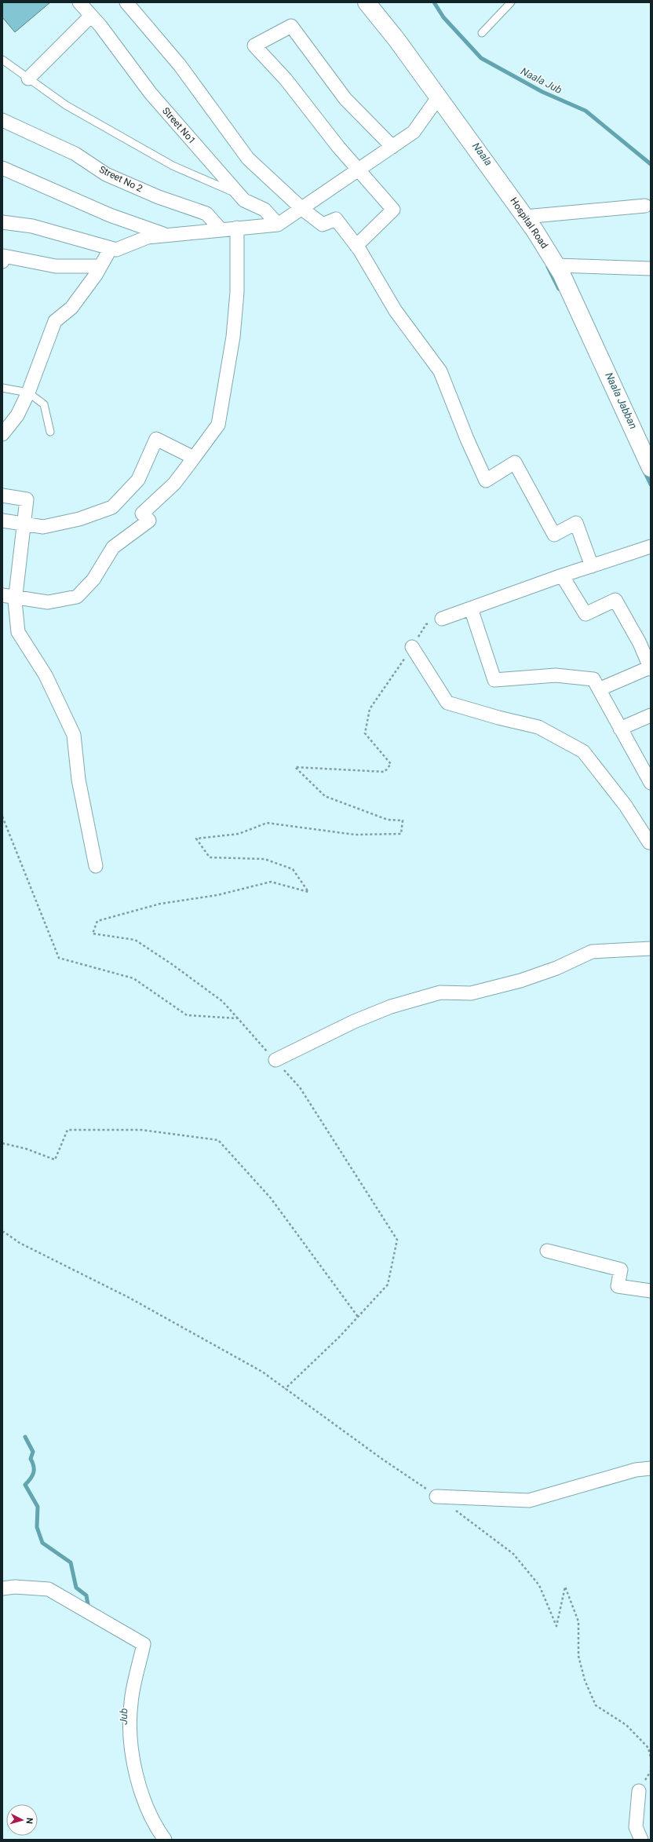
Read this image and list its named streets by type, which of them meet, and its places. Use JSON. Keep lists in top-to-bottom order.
{
  "streets": {
    "main road": ["Hospital Road"],
    "street": ["Street No1", "Street No 2"]
  },
  "water": [
    "Naala Jub",
    "Naala",
    "Naala Jabban",
    "Jub"
  ],
  "north": "right"
}
